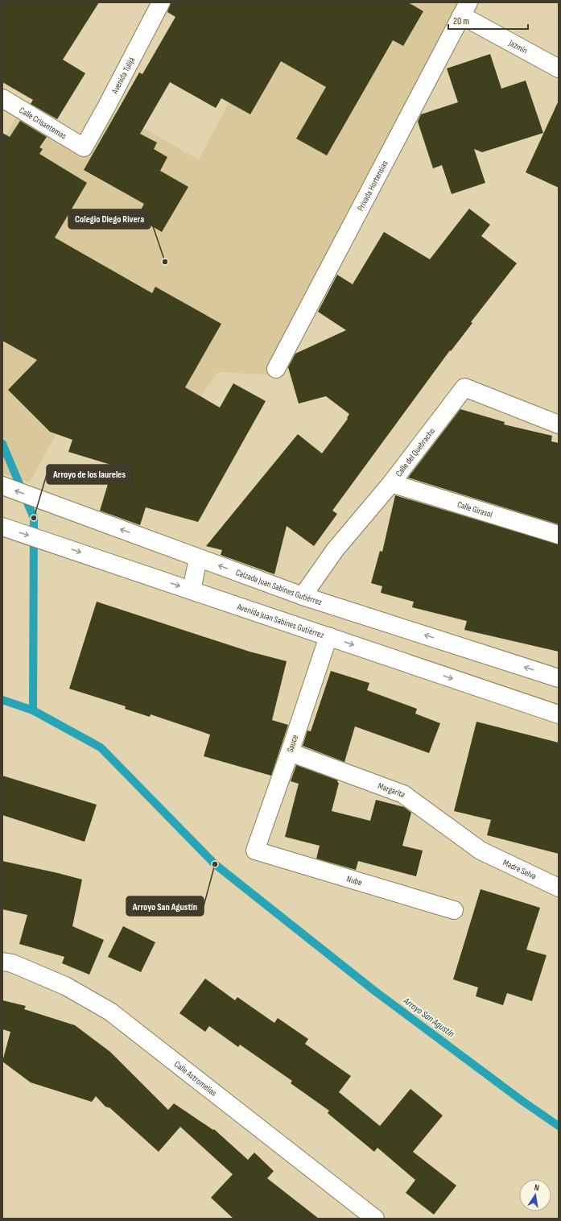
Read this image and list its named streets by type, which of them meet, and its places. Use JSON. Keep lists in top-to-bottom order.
{
  "streets": {
    "street": [
      "Jazmín",
      "Avenida Tulijá",
      "Calle Crisantemas",
      "Privada Hortensias",
      "Calle del Quebracho",
      "Calle Girasol",
      "Calzada Juan Sabines Gutiérrez",
      "Avenida Juan Sabines Gutiérrez",
      "Sauce",
      "Margarita",
      "Madre Selva",
      "Nube",
      "Calle Astromelias"
    ]
  },
  "crossings": [
    ["Jazmín", "Privada Hortensias"],
    ["Avenida Tulijá", "Calle Crisantemas"],
    ["Calle del Quebracho", "Calle Girasol"],
    ["Calle del Quebracho", "Calzada Juan Sabines Gutiérrez"],
    ["Avenida Juan Sabines Gutiérrez", "Sauce"],
    ["Sauce", "Margarita"],
    ["Sauce", "Nube"],
    ["Margarita", "Madre Selva"]
  ],
  "one_way": ["Calzada Juan Sabines Gutiérrez", "Avenida Juan Sabines Gutiérrez"],
  "water": ["Arroyo San Agustín"],
  "places": ["Colegio Diego Rivera", "Arroyo de los laureles", "Arroyo San Agustín"],
  "scale_bar": "20 m",
  "north": "top"
}
